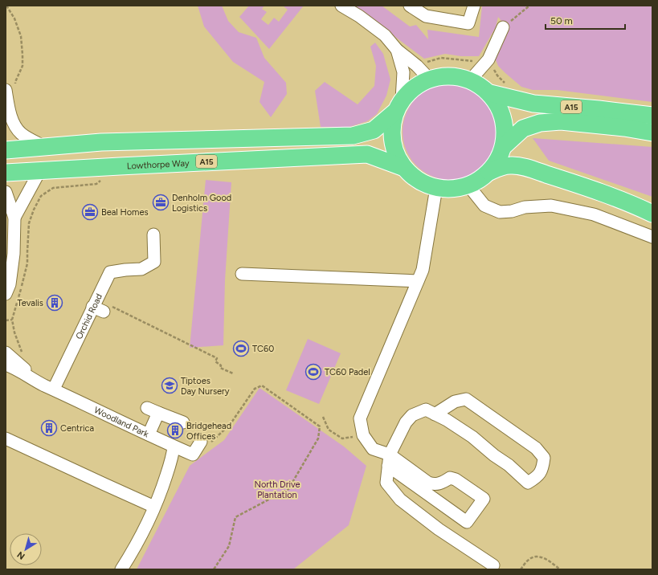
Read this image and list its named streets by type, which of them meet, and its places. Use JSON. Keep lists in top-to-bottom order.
{
  "streets": {
    "highway": ["A15", "Lowthorpe Way"],
    "street": ["Orchid Road", "Woodland Park"]
  },
  "crossings": [
    ["A15", "Lowthorpe Way"],
    ["Orchid Road", "Woodland Park"]
  ],
  "parks": ["North Drive Plantation"],
  "places": {
    "office": ["Denholm Good Logistics", "Beal Homes"],
    "building": ["Tevalis", "Centrica", "Bridgehead Offices"],
    "sports": ["TC60", "TC60 Padel"],
    "school or university": ["Tiptoes Day Nursery"]
  },
  "scale_bar": "50 m",
  "north": "bottom left"
}
